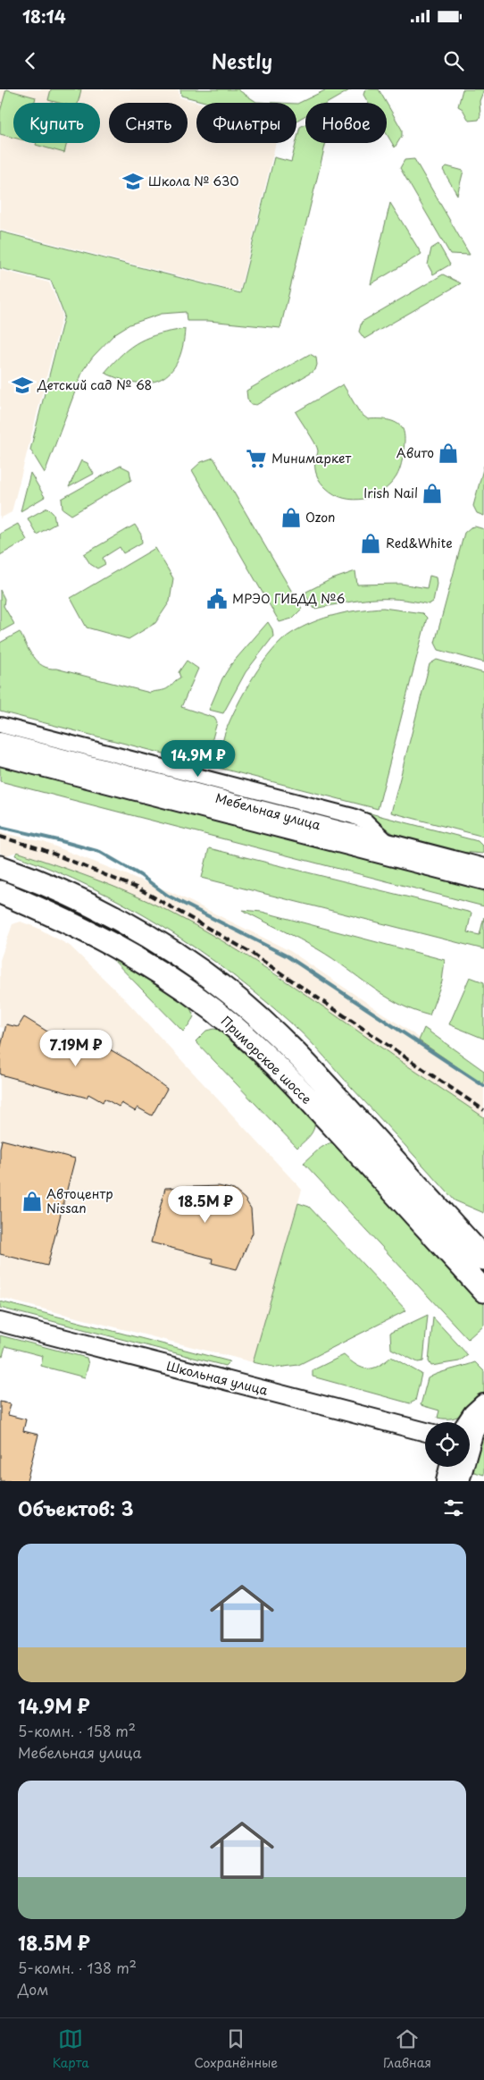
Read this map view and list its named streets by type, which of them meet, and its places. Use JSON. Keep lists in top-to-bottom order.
{
  "streets": {
    "main road": ["Приморское шоссе"],
    "street": ["Мебельная улица", "Школьная улица"]
  },
  "places": {
    "school or university": ["Школа № 630", "Детский сад № 68"],
    "shop": [
      "Авито",
      "Irish Nail",
      "Ozon",
      "Red&White",
      "Автоцентр Nissan"
    ],
    "supermarket": ["Минимаркет"],
    "public building": ["МРЭО ГИБДД №6"]
  },
  "page": {
    "status": "18:14",
    "header": "Nestly",
    "chip": [
      "Купить",
      "Снять",
      "Фильтры",
      "Новое"
    ],
    "price": ["14.9M ₽", "7.19M ₽", "18.5M ₽"],
    "heading": "Объектов: 3",
    "list": [
      {
        "name": "14.9M ₽",
        "note": "5-комн. · 158 m² · Мебельная улица"
      },
      {
        "name": "18.5M ₽",
        "note": "5-комн. · 138 m² · Дом"
      }
    ],
    "tabs": ["Карта", "Сохранённые", "Главная"]
  }
}
